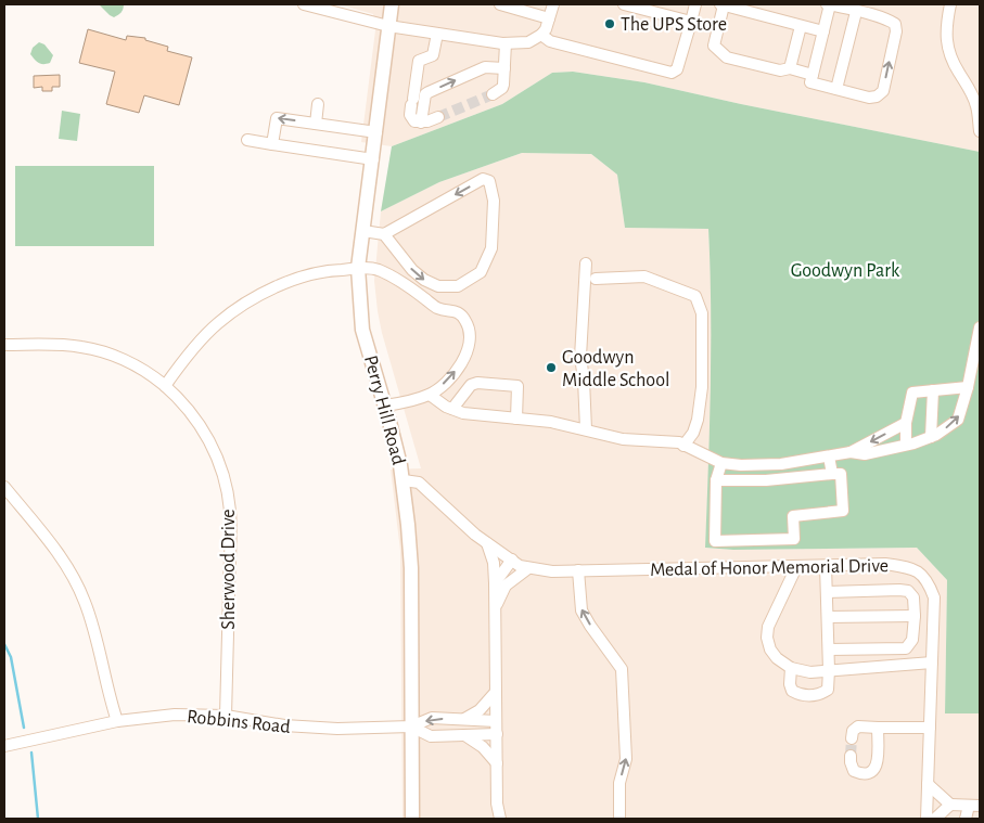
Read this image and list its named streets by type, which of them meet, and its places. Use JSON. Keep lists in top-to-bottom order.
{
  "streets": {
    "main road": ["Perry Hill Road"],
    "street": ["Medal of Honor Memorial Drive", "Sherwood Drive", "Robbins Road"]
  },
  "crossings": [
    ["Perry Hill Road", "Medal of Honor Memorial Drive"],
    ["Perry Hill Road", "Robbins Road"],
    ["Sherwood Drive", "Robbins Road"]
  ],
  "parks": ["Goodwyn Park"],
  "places": ["The UPS Store", "Goodwyn Middle School"]
}
